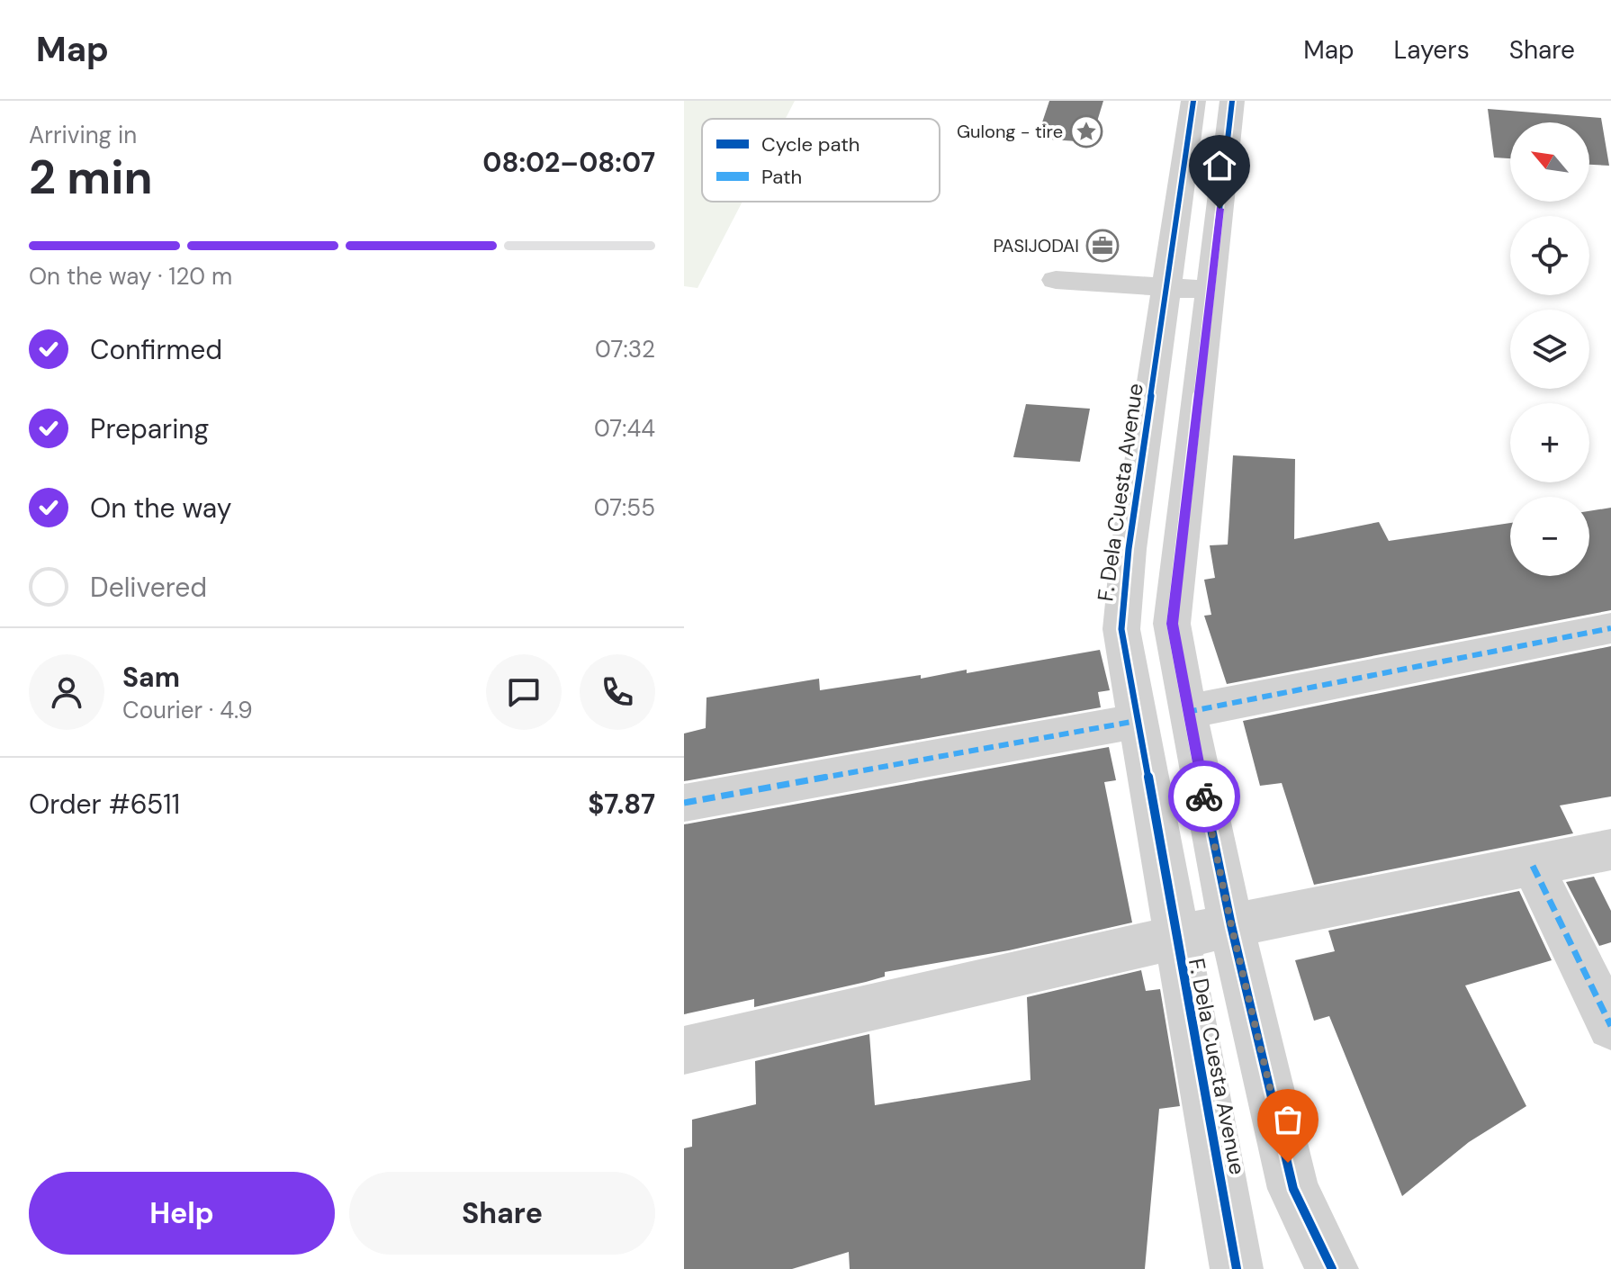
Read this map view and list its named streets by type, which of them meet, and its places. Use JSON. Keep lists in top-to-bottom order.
{
  "streets": {
    "street": ["F. Dela Cuesta Avenue"]
  },
  "places": {
    "place": ["Gulong - tire"],
    "office": ["PASIJODAI"]
  },
  "legend": ["Cycle path", "Path"],
  "north": "top left",
  "page": {
    "header": "Map",
    "nav": ["Map", "Layers", "Share"],
    "heading": ["2 min", "Arriving in", "08:02–08:07"],
    "panel": [
      "Sam",
      "Courier · 4.9",
      "Order #6511",
      "$7.87"
    ],
    "map_buttons": ["+", "−"],
    "bar": "On the way · 120 m",
    "list": [
      ["Confirmed", "07:32"],
      ["Preparing", "07:44"],
      ["On the way", "07:55"],
      "Delivered"
    ],
    "buttons": ["Help", "Share"]
  }
}
